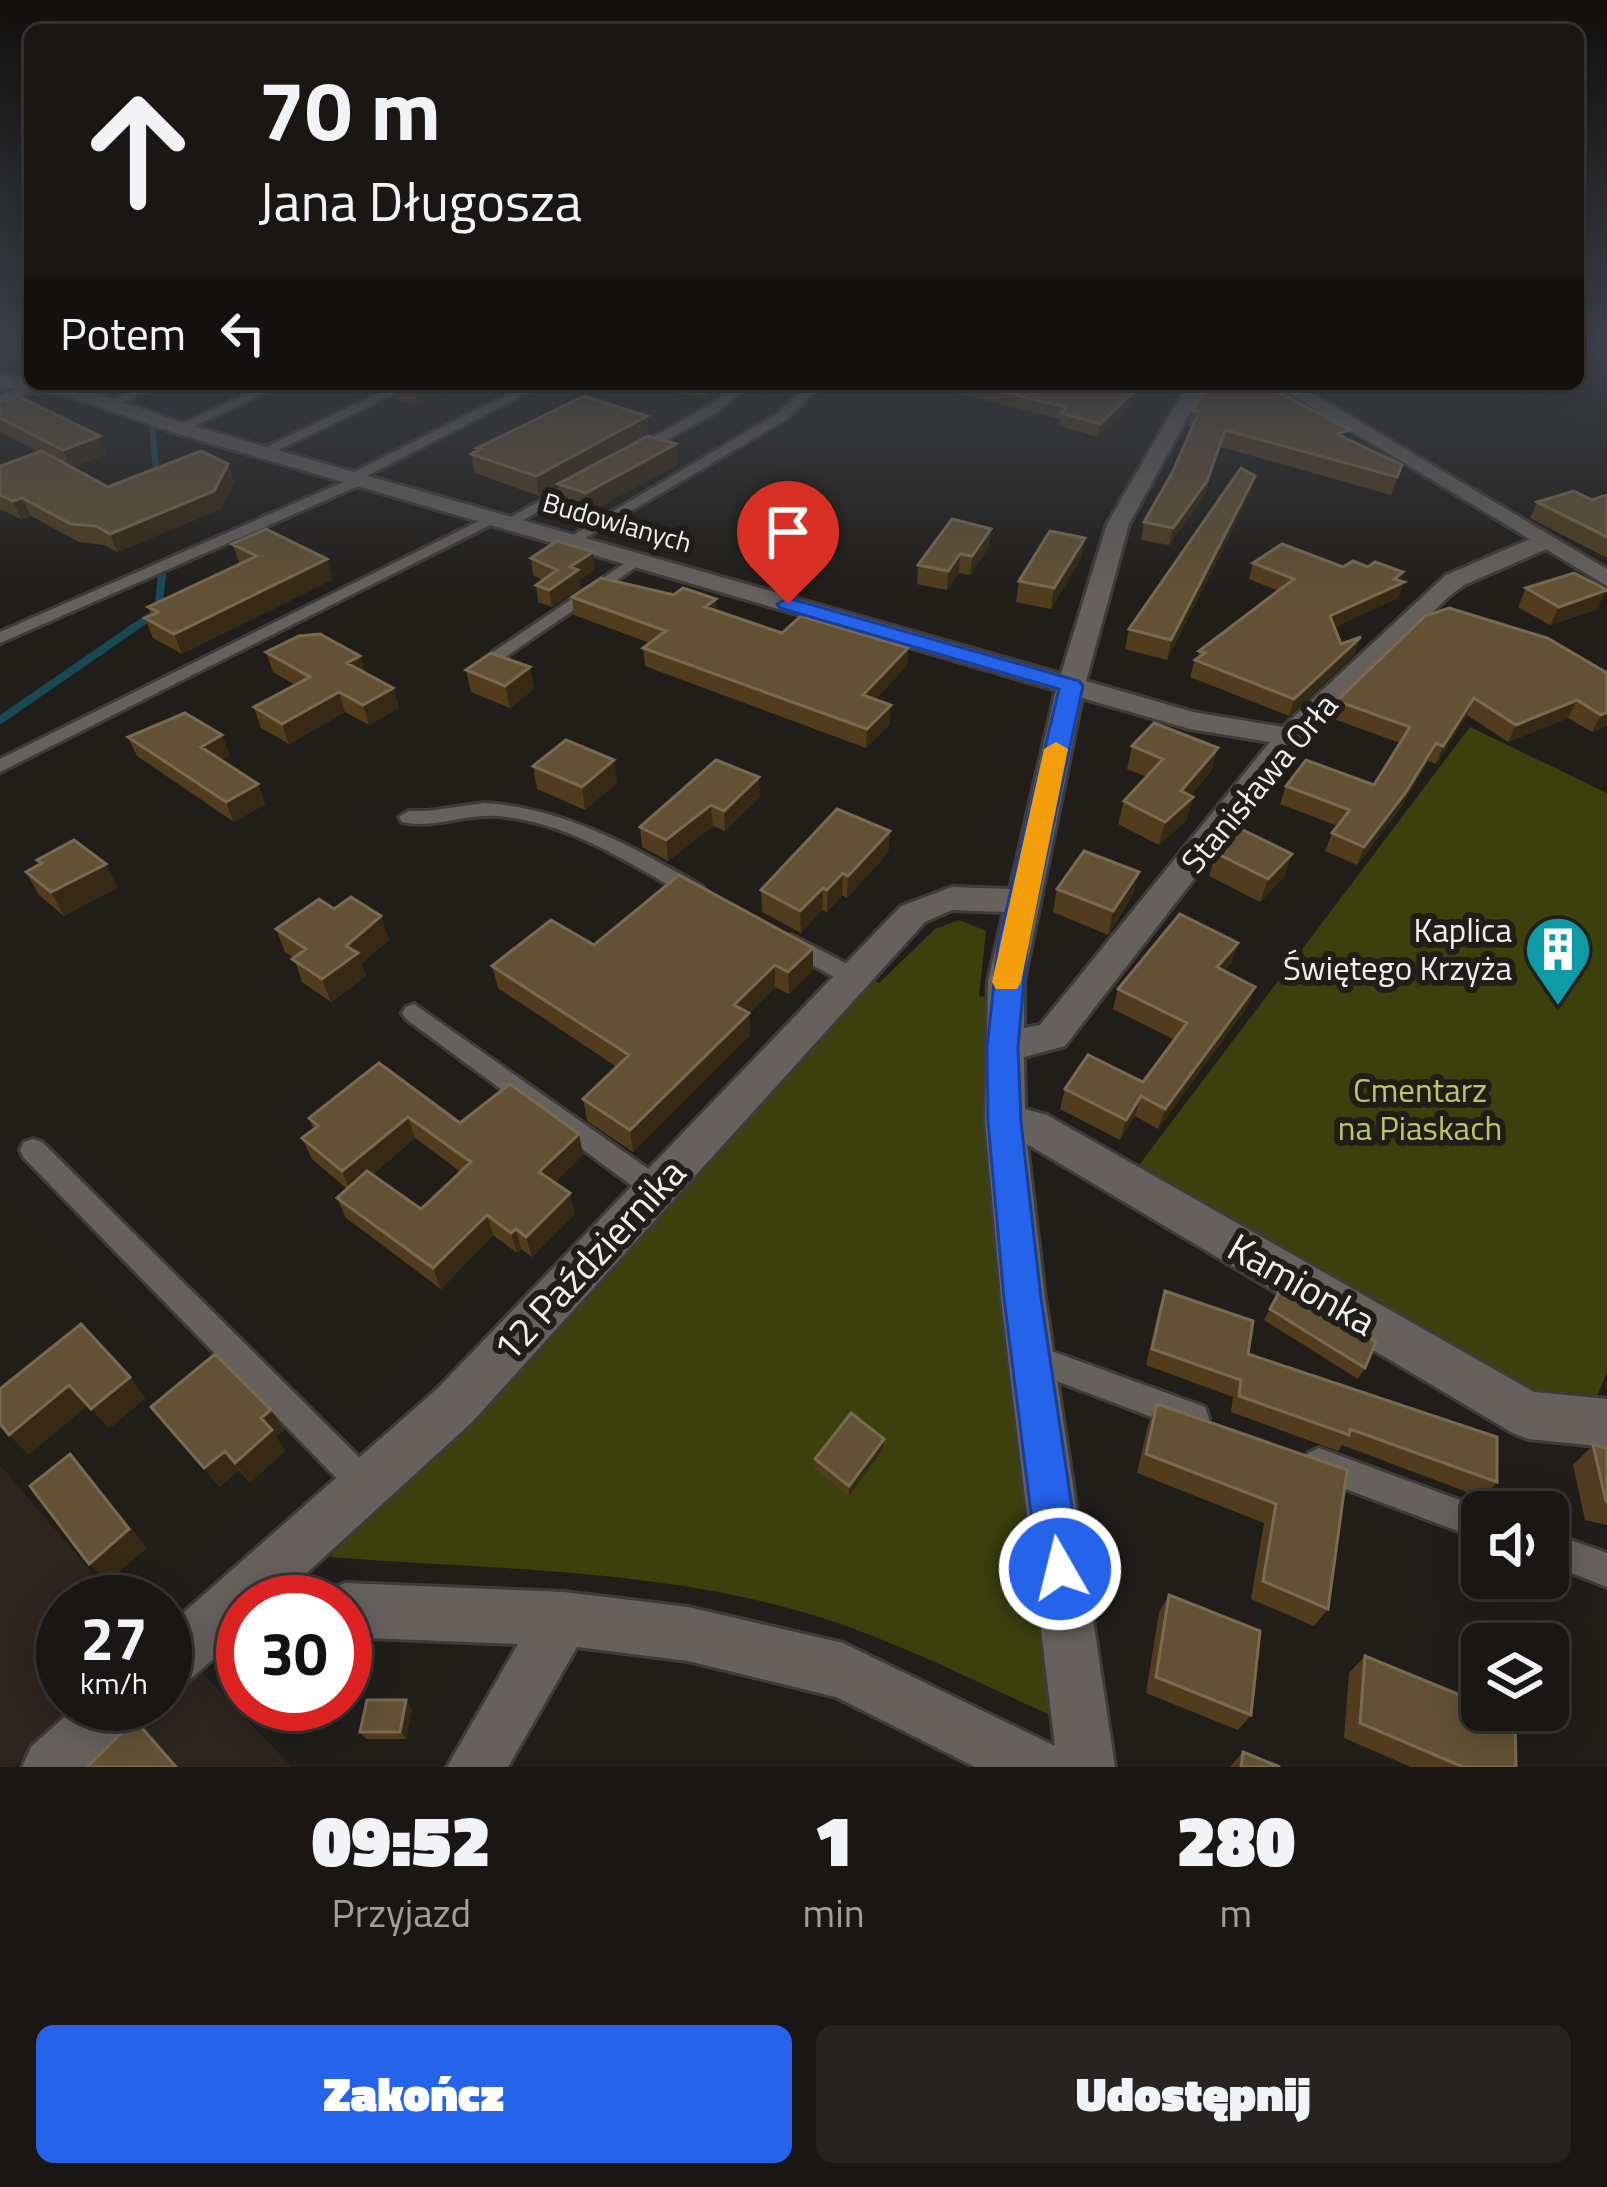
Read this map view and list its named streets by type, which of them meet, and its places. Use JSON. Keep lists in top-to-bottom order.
{
  "streets": {
    "street": [
      "Budowlanych",
      "Stanisława Orła",
      "12 Października",
      "Kamionka"
    ]
  },
  "crossings": [
    ["Budowlanych", "Stanisława Orła"]
  ],
  "parks": ["Cmentarz na Piaskach"],
  "places": {
    "building": ["Kaplica Świętego Krzyża"]
  },
  "page": {
    "turn": ["70 m", "Jana Długosza"],
    "then": "Potem",
    "speed": "27 km/h",
    "limit": "30",
    "eta": [
      "09:52",
      "Przyjazd",
      "1",
      "min",
      "280",
      "m"
    ],
    "buttons": ["Zakończ", "Udostępnij"]
  }
}
